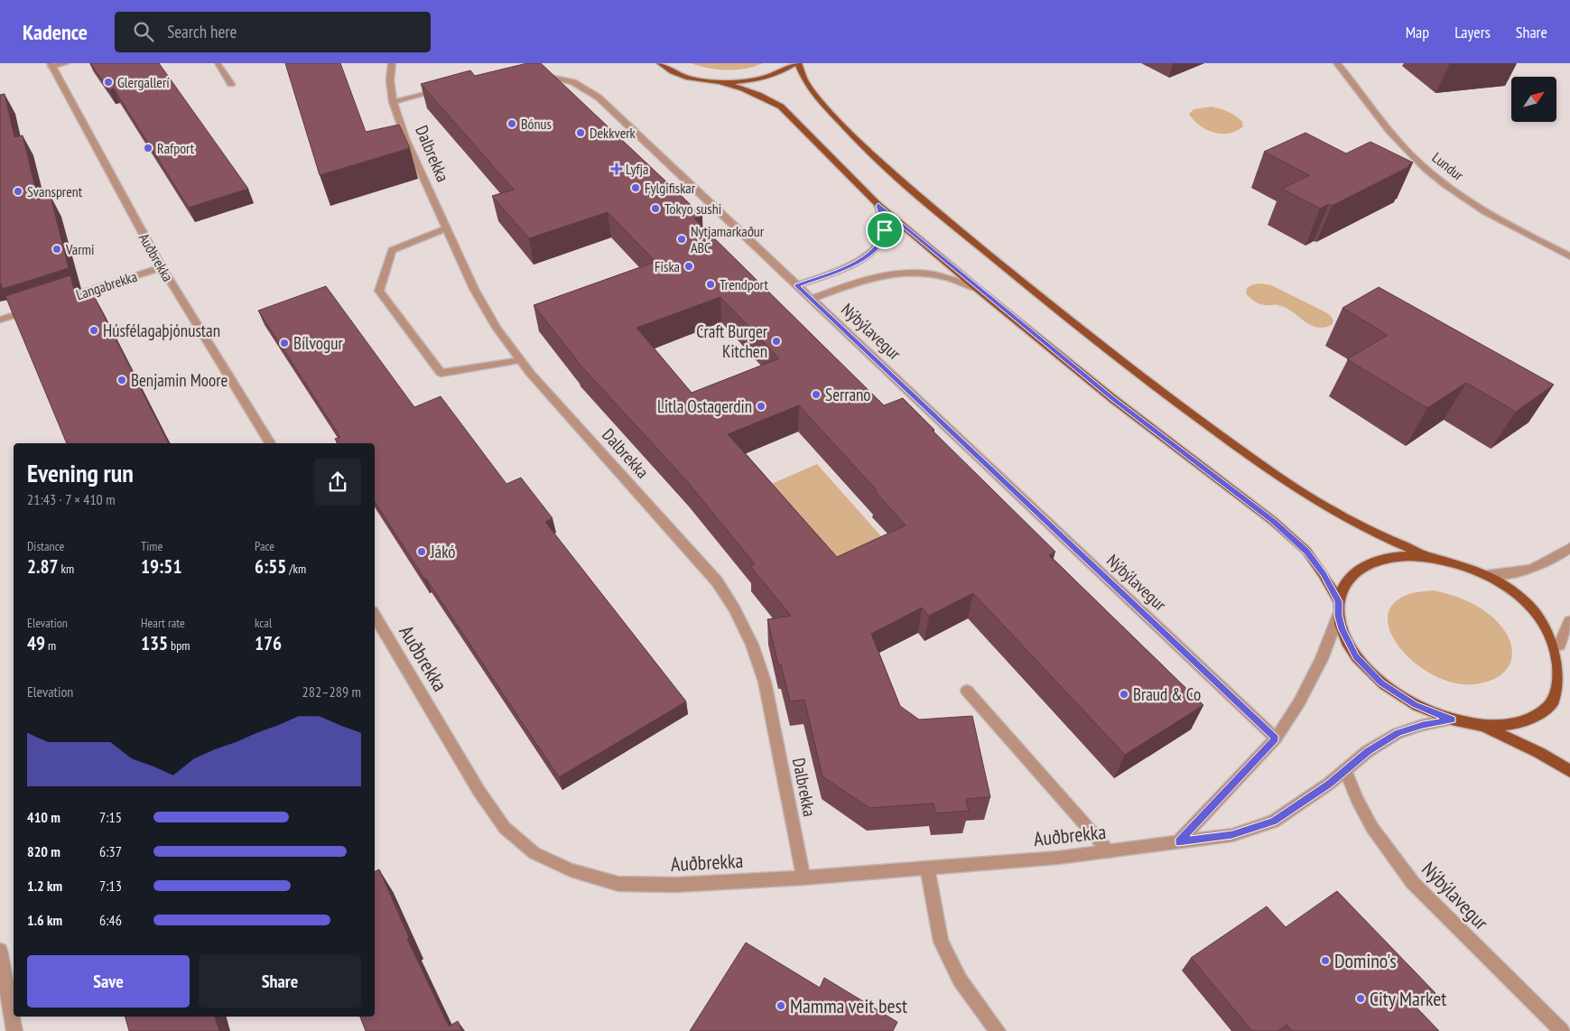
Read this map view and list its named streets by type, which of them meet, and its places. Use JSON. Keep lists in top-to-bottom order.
{
  "streets": {
    "street": [
      "Dalbrekka",
      "Lundur",
      "Auðbrekka",
      "Langabrekka",
      "Nýbýlavegur"
    ]
  },
  "crossings": [
    ["Dalbrekka", "Auðbrekka"],
    ["Auðbrekka", "Langabrekka"],
    ["Auðbrekka", "Nýbýlavegur"]
  ],
  "places": {
    "other": [
      "Glergallerí",
      "Bónus",
      "Dekkverk",
      "Rafport",
      "Fylgifiskar",
      "Svansprent",
      "Tokyo sushi",
      "Nytjamarkaður ABC",
      "Varmi",
      "Fiska",
      "Trendport",
      "Húsfélagaþjónustan",
      "Craft Burger Kitchen",
      "Bílvogur",
      "Benjamin Moore",
      "Serrano",
      "Litla Ostagerdin",
      "Jákó",
      "Braud & Co",
      "Domino's",
      "City Market",
      "Mamma veit best"
    ],
    "health": ["Lyfja"]
  },
  "north": "top right",
  "page": {
    "header": "Kadence",
    "search": "Search here",
    "nav": ["Map", "Layers", "Share"],
    "heading": ["Evening run", "21:43 · 7 × 410 m"],
    "stats": [
      ["Distance", "2.87 km"],
      ["Time", "19:51"],
      ["Pace", "6:55 /km"],
      ["Elevation", "49 m"],
      ["Heart rate", "135 bpm"],
      ["kcal", "176"]
    ],
    "chart": ["Elevation", "282–289 m"],
    "list": [
      {
        "name": "410 m",
        "note": "7:15"
      },
      {
        "name": "820 m",
        "note": "6:37"
      },
      {
        "name": "1.2 km",
        "note": "7:13"
      },
      {
        "name": "1.6 km",
        "note": "6:46"
      }
    ],
    "buttons": ["Save", "Share"]
  }
}
